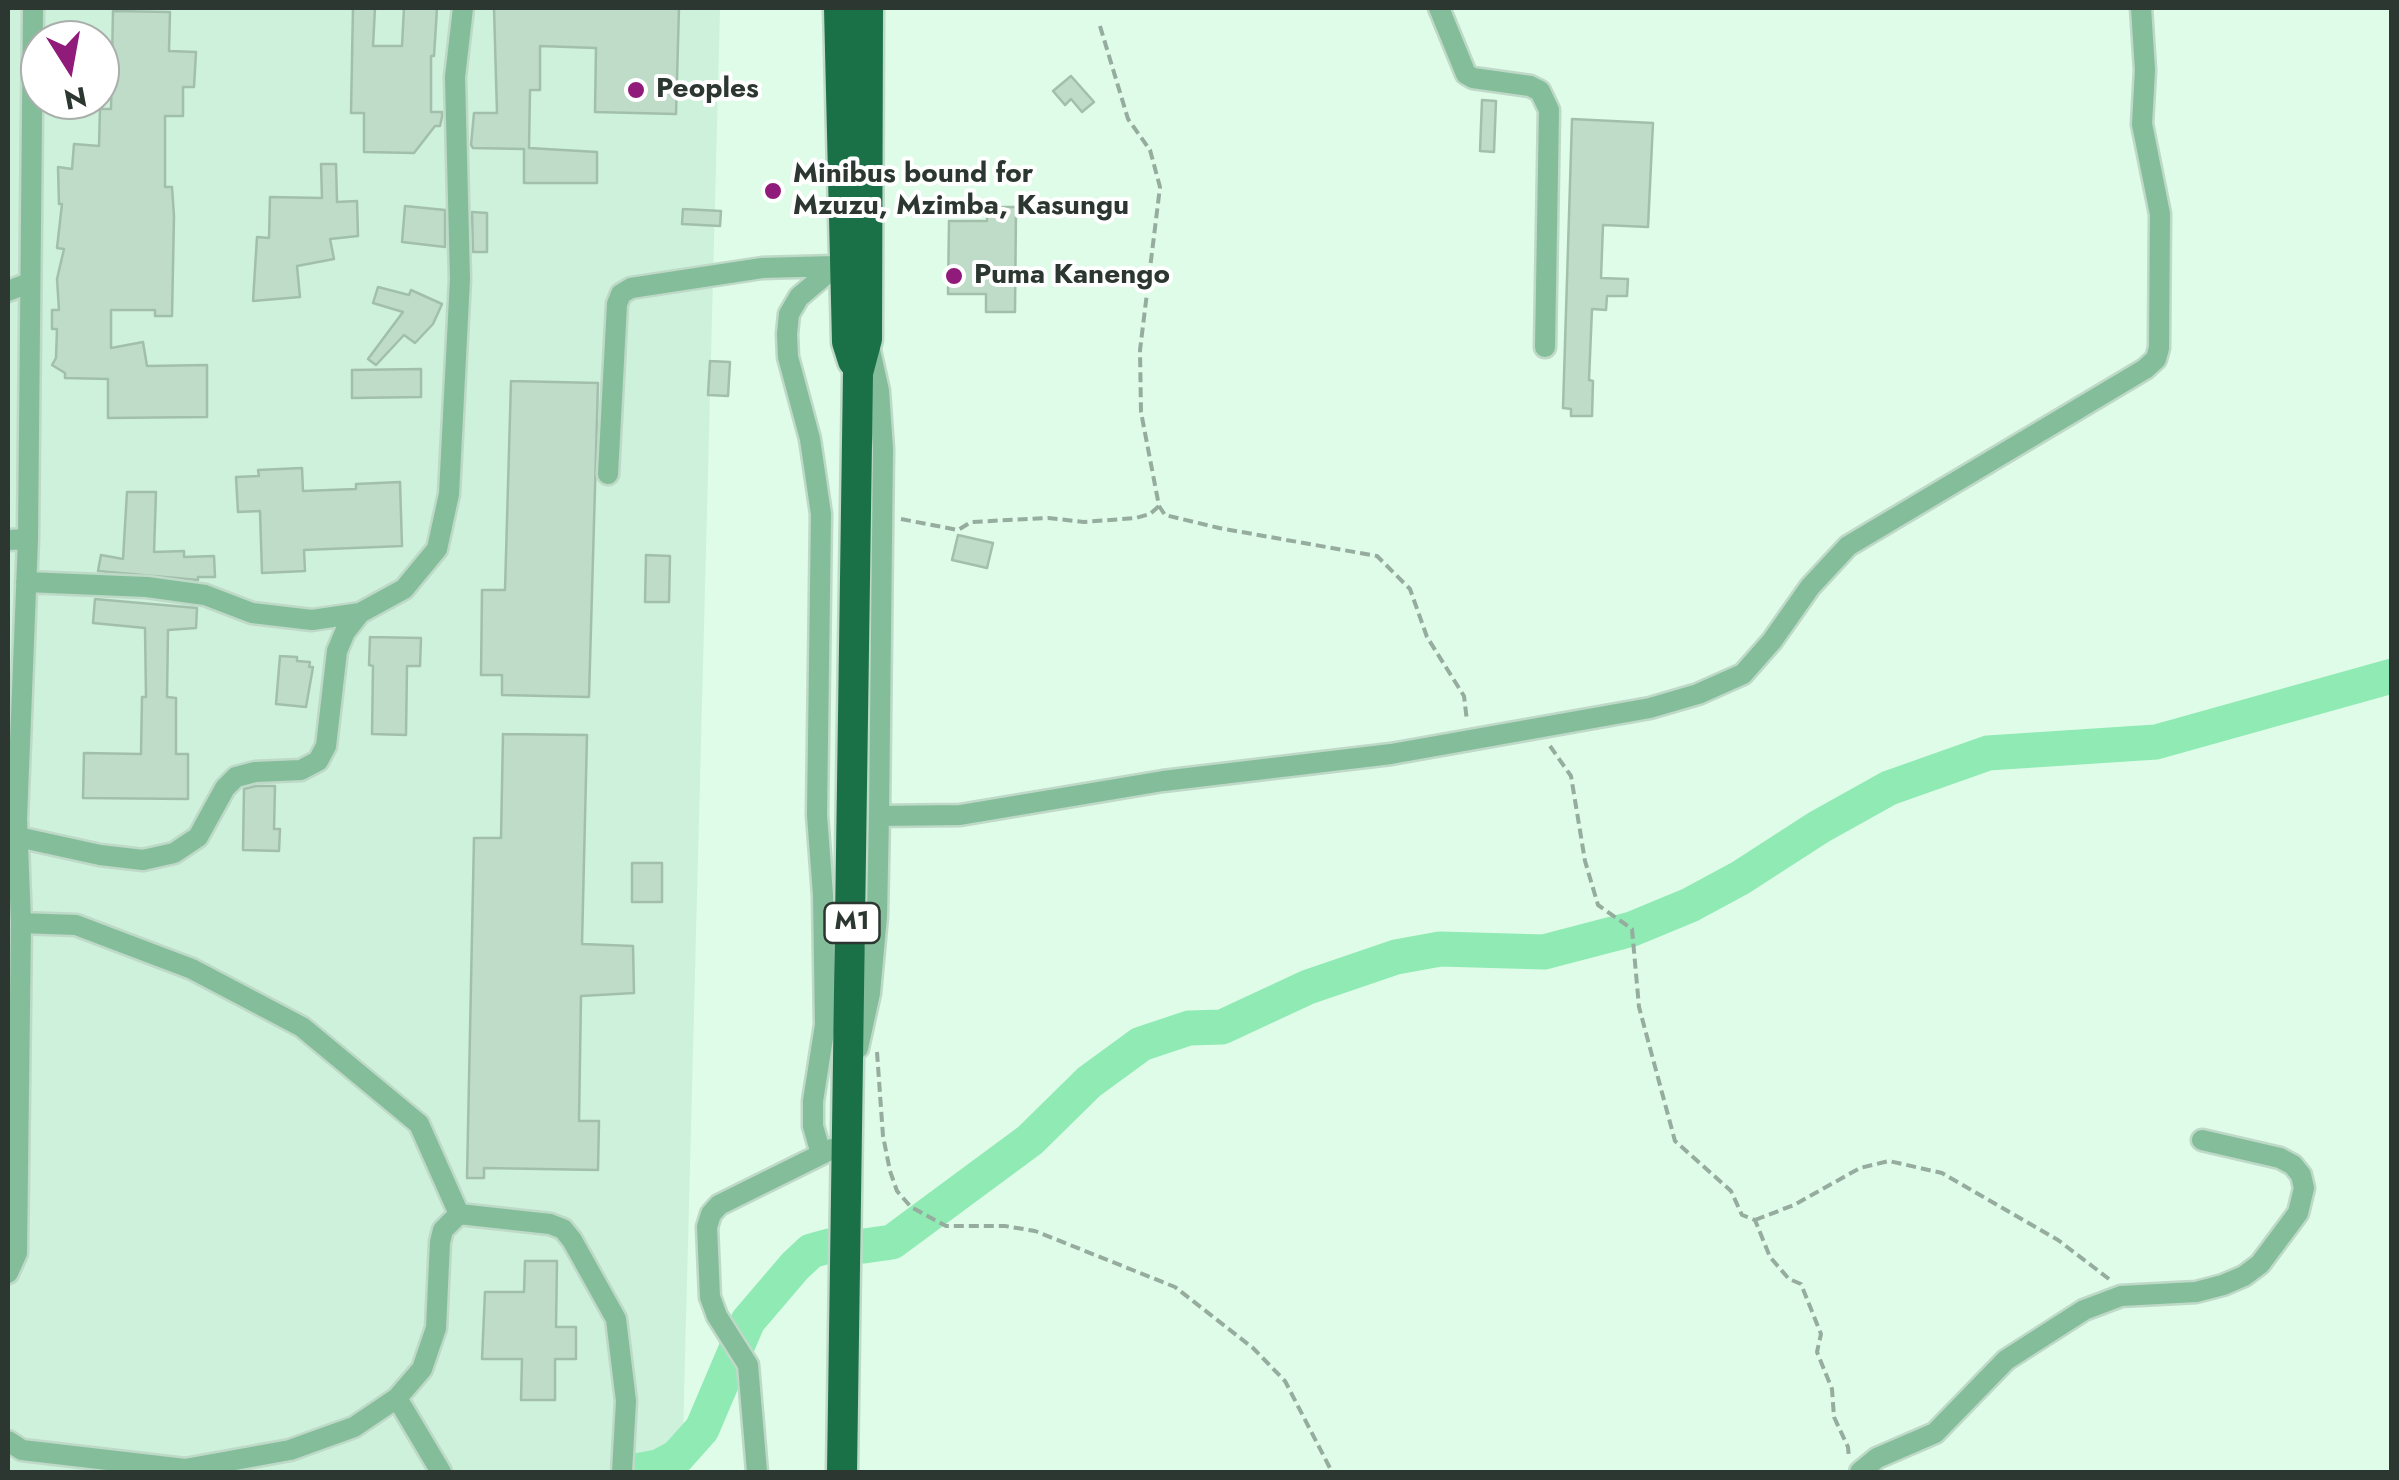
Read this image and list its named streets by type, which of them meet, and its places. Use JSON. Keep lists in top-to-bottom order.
{
  "streets": {
    "highway": ["M1"]
  },
  "places": ["Peoples", "Minibus bound for Mzuzu, Mzimba, Kasungu", "Puma Kanengo"],
  "north": "bottom"
}
